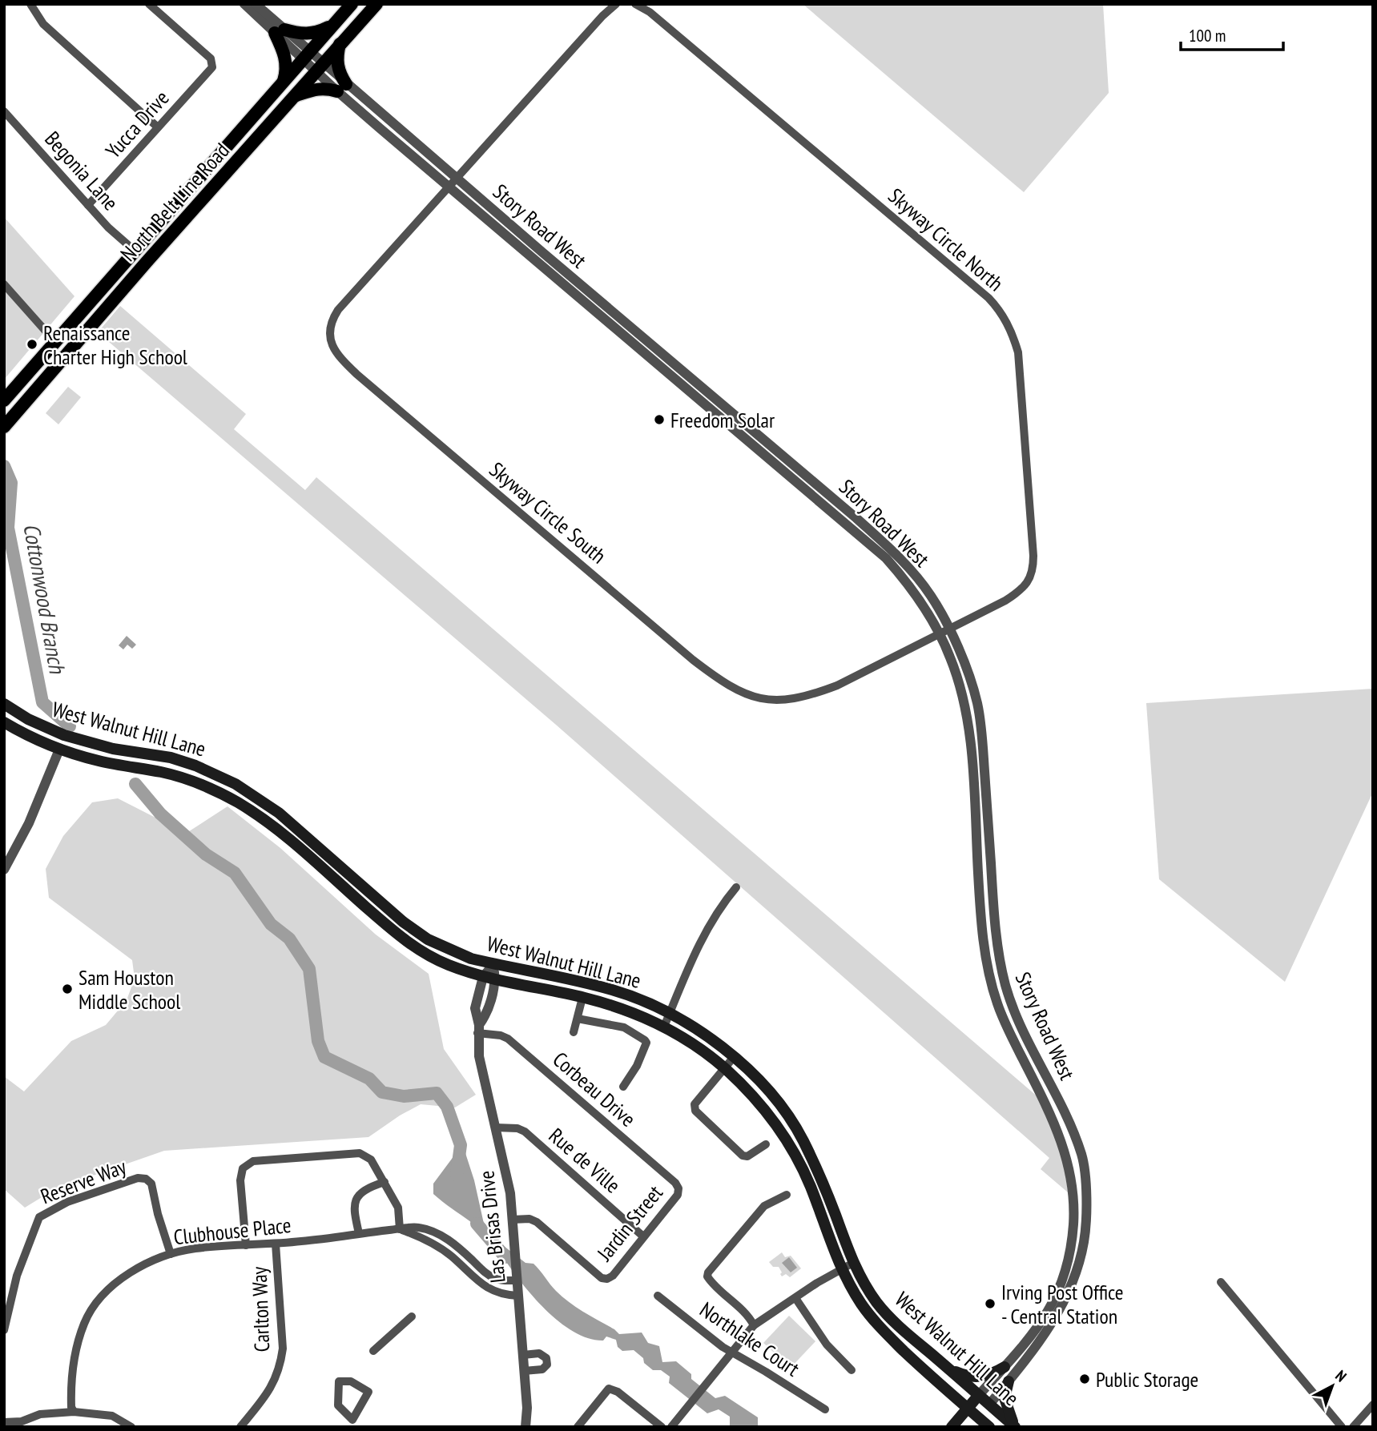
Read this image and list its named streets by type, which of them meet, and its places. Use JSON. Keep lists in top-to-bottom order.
{
  "streets": {
    "main road": ["North Belt Line Road", "West Walnut Hill Lane"],
    "street": [
      "Yucca Drive",
      "Begonia Lane",
      "Story Road West",
      "Skyway Circle North",
      "Skyway Circle South",
      "Corbeau Drive",
      "Rue de Ville",
      "Reserve Way",
      "Jardin Street",
      "Las Brisas Drive",
      "Clubhouse Place",
      "Carlton Way",
      "Northlake Court"
    ]
  },
  "crossings": [
    ["Yucca Drive", "Begonia Lane"],
    ["Begonia Lane", "North Belt Line Road"],
    ["North Belt Line Road", "Story Road West"],
    ["Story Road West", "Skyway Circle North"],
    ["Story Road West", "Skyway Circle South"],
    ["Story Road West", "West Walnut Hill Lane"],
    ["Skyway Circle North", "Skyway Circle South"],
    ["West Walnut Hill Lane", "Las Brisas Drive"],
    ["Corbeau Drive", "Jardin Street"],
    ["Corbeau Drive", "Las Brisas Drive"],
    ["Rue de Ville", "Jardin Street"],
    ["Rue de Ville", "Las Brisas Drive"],
    ["Reserve Way", "Clubhouse Place"],
    ["Jardin Street", "Las Brisas Drive"],
    ["Las Brisas Drive", "Clubhouse Place"],
    ["Clubhouse Place", "Carlton Way"]
  ],
  "water": ["Cottonwood Branch"],
  "places": [
    "Renaissance Charter High School",
    "Freedom Solar",
    "Sam Houston Middle School",
    "Irving Post Office - Central Station",
    "Public Storage"
  ],
  "scale_bar": "100 m",
  "north": "top right"
}
